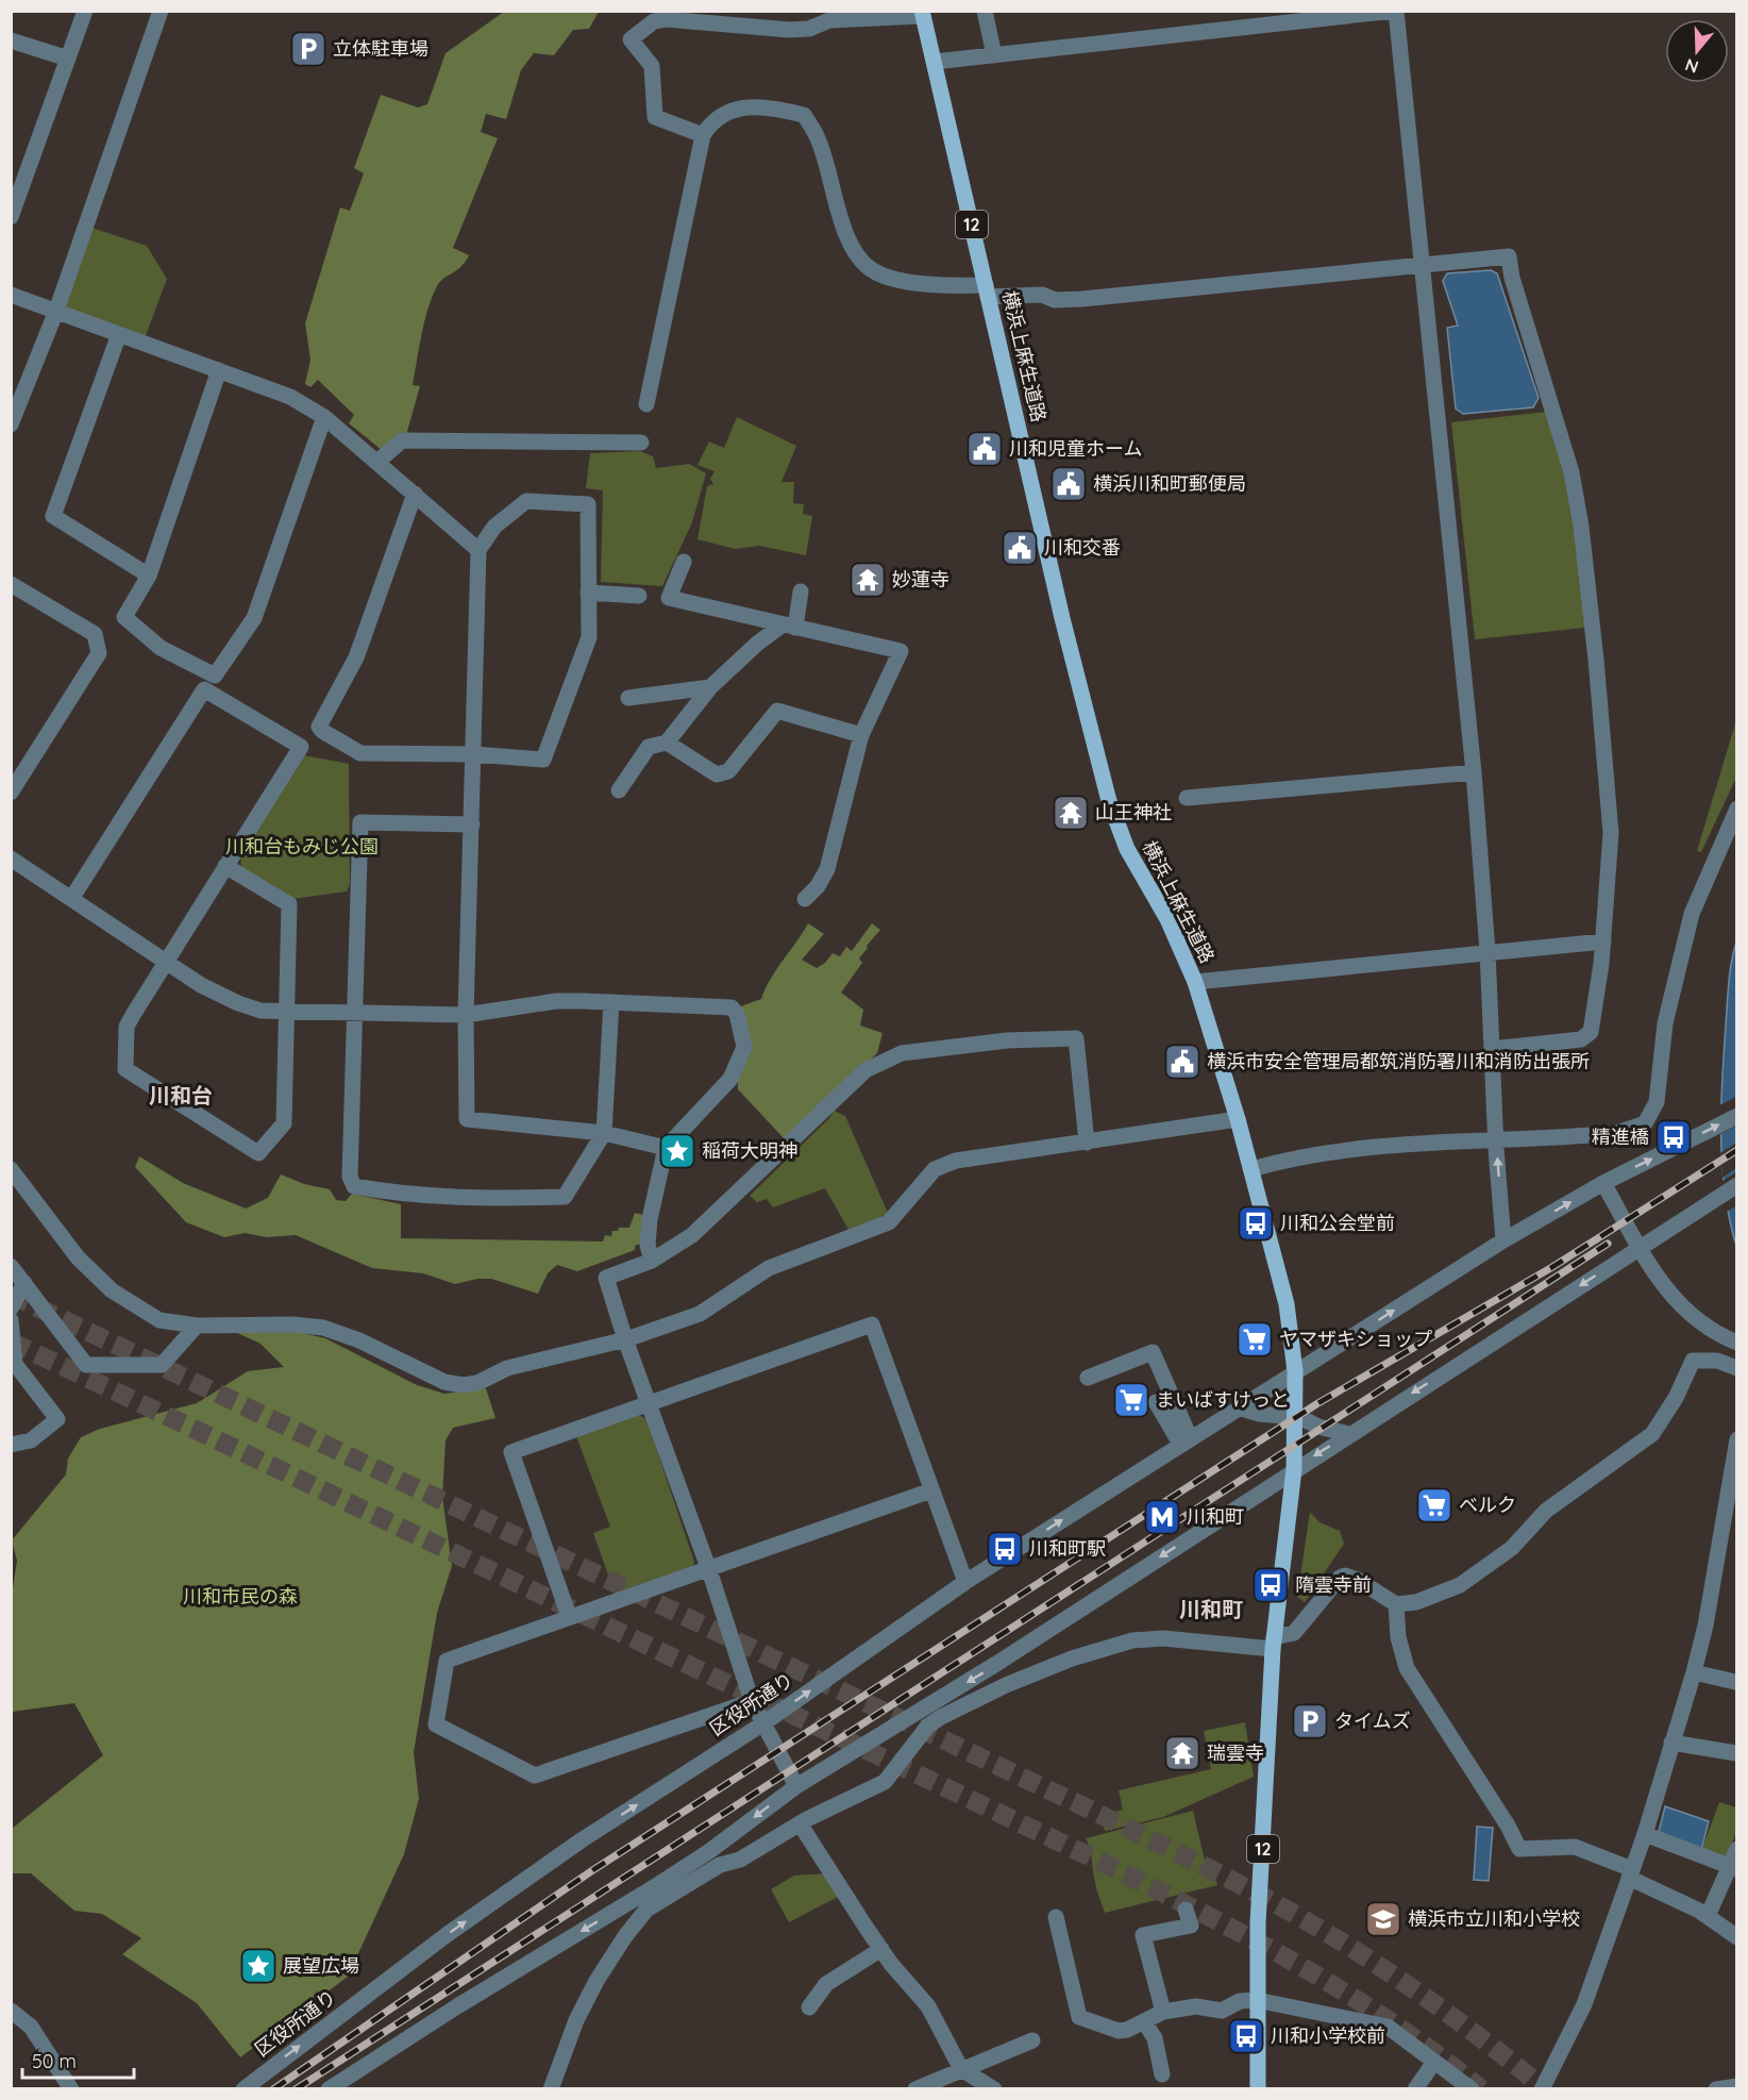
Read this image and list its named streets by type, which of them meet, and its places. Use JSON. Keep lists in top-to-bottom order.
{
  "streets": {
    "main road": ["12", "横浜上麻生道路"],
    "street": ["区役所通り"]
  },
  "crossings": [
    ["横浜上麻生道路", "区役所通り"]
  ],
  "districts": ["川和台", "川和町"],
  "parks": ["川和台もみじ公園", "川和市民の森"],
  "places": {
    "parking": ["立体駐車場", "タイムズ"],
    "public building": [
      "川和児童ホーム",
      "横浜川和町郵便局",
      "川和交番",
      "横浜市安全管理局都筑消防署川和消防出張所"
    ],
    "temple": ["妙蓮寺", "山王神社", "瑞雲寺"],
    "bus stop": [
      "精進橋",
      "川和公会堂前",
      "川和町駅",
      "隋雲寺前",
      "川和小学校前"
    ],
    "place": ["稲荷大明神", "展望広場"],
    "supermarket": ["ヤマザキショップ", "まいばすけっと", "ベルク"],
    "metro station": ["川和町"],
    "school or university": ["横浜市立川和小学校"]
  },
  "scale_bar": "50 m",
  "north": "bottom"
}
